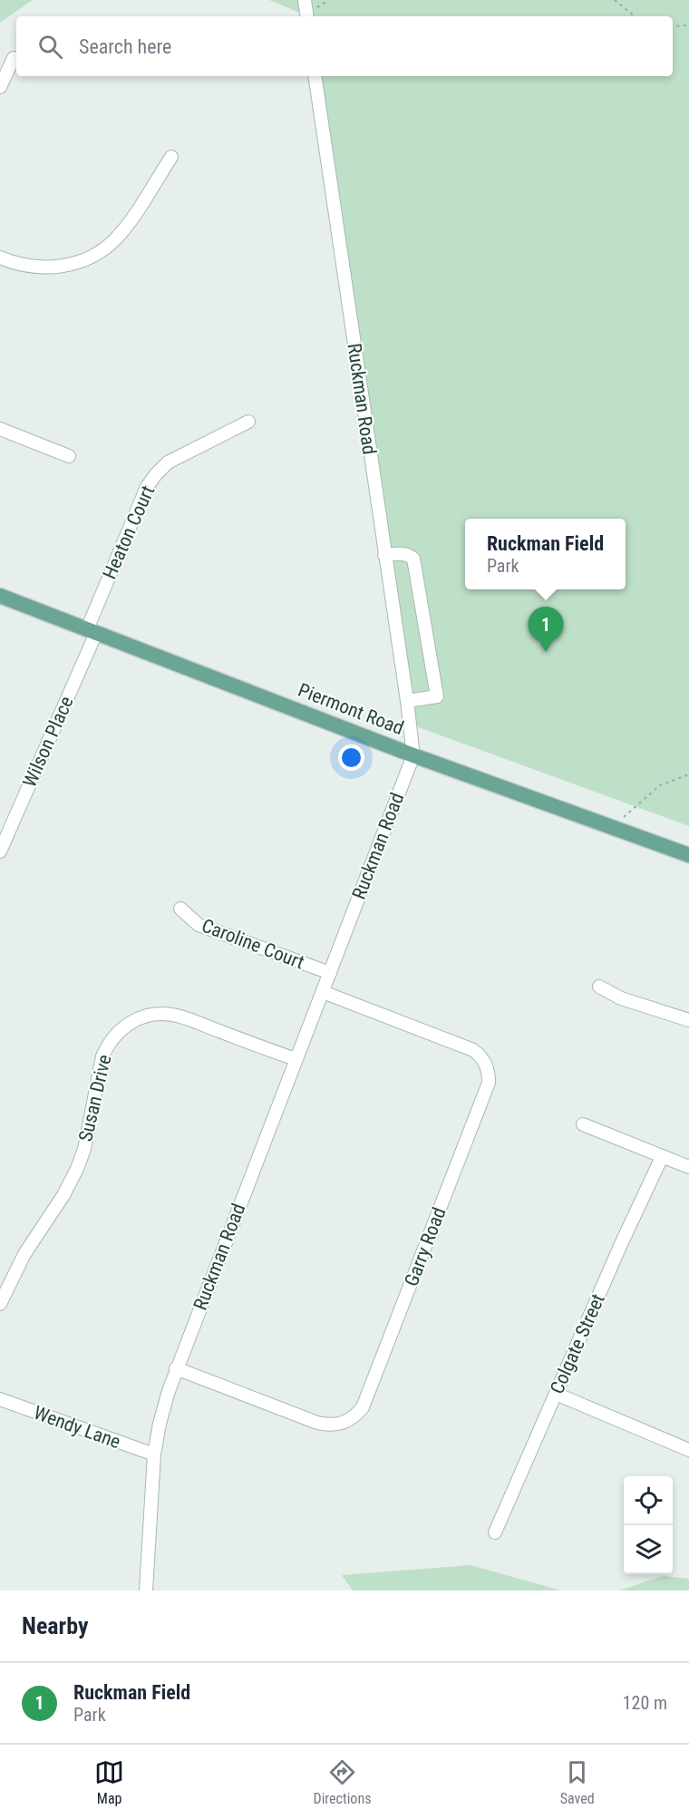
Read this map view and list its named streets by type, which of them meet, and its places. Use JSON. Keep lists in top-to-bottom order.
{
  "streets": {
    "main road": ["Piermont Road"],
    "street": [
      "Ruckman Road",
      "Heaton Court",
      "Wilson Place",
      "Caroline Court",
      "Susan Drive",
      "Garry Road",
      "Colgate Street",
      "Wendy Lane"
    ]
  },
  "crossings": [
    ["Ruckman Road", "Piermont Road"],
    ["Ruckman Road", "Caroline Court"],
    ["Ruckman Road", "Susan Drive"],
    ["Ruckman Road", "Garry Road"],
    ["Ruckman Road", "Wendy Lane"],
    ["Heaton Court", "Piermont Road"],
    ["Heaton Court", "Wilson Place"],
    ["Piermont Road", "Wilson Place"]
  ],
  "page": {
    "search": "Search here",
    "popup": ["Ruckman Field", "Park"],
    "pins": "1",
    "heading": "Nearby",
    "list": [
      {
        "mark": "1",
        "name": "Ruckman Field",
        "note": "Park",
        "value": "120 m"
      }
    ],
    "nav": ["Map", "Directions", "Saved"]
  }
}
